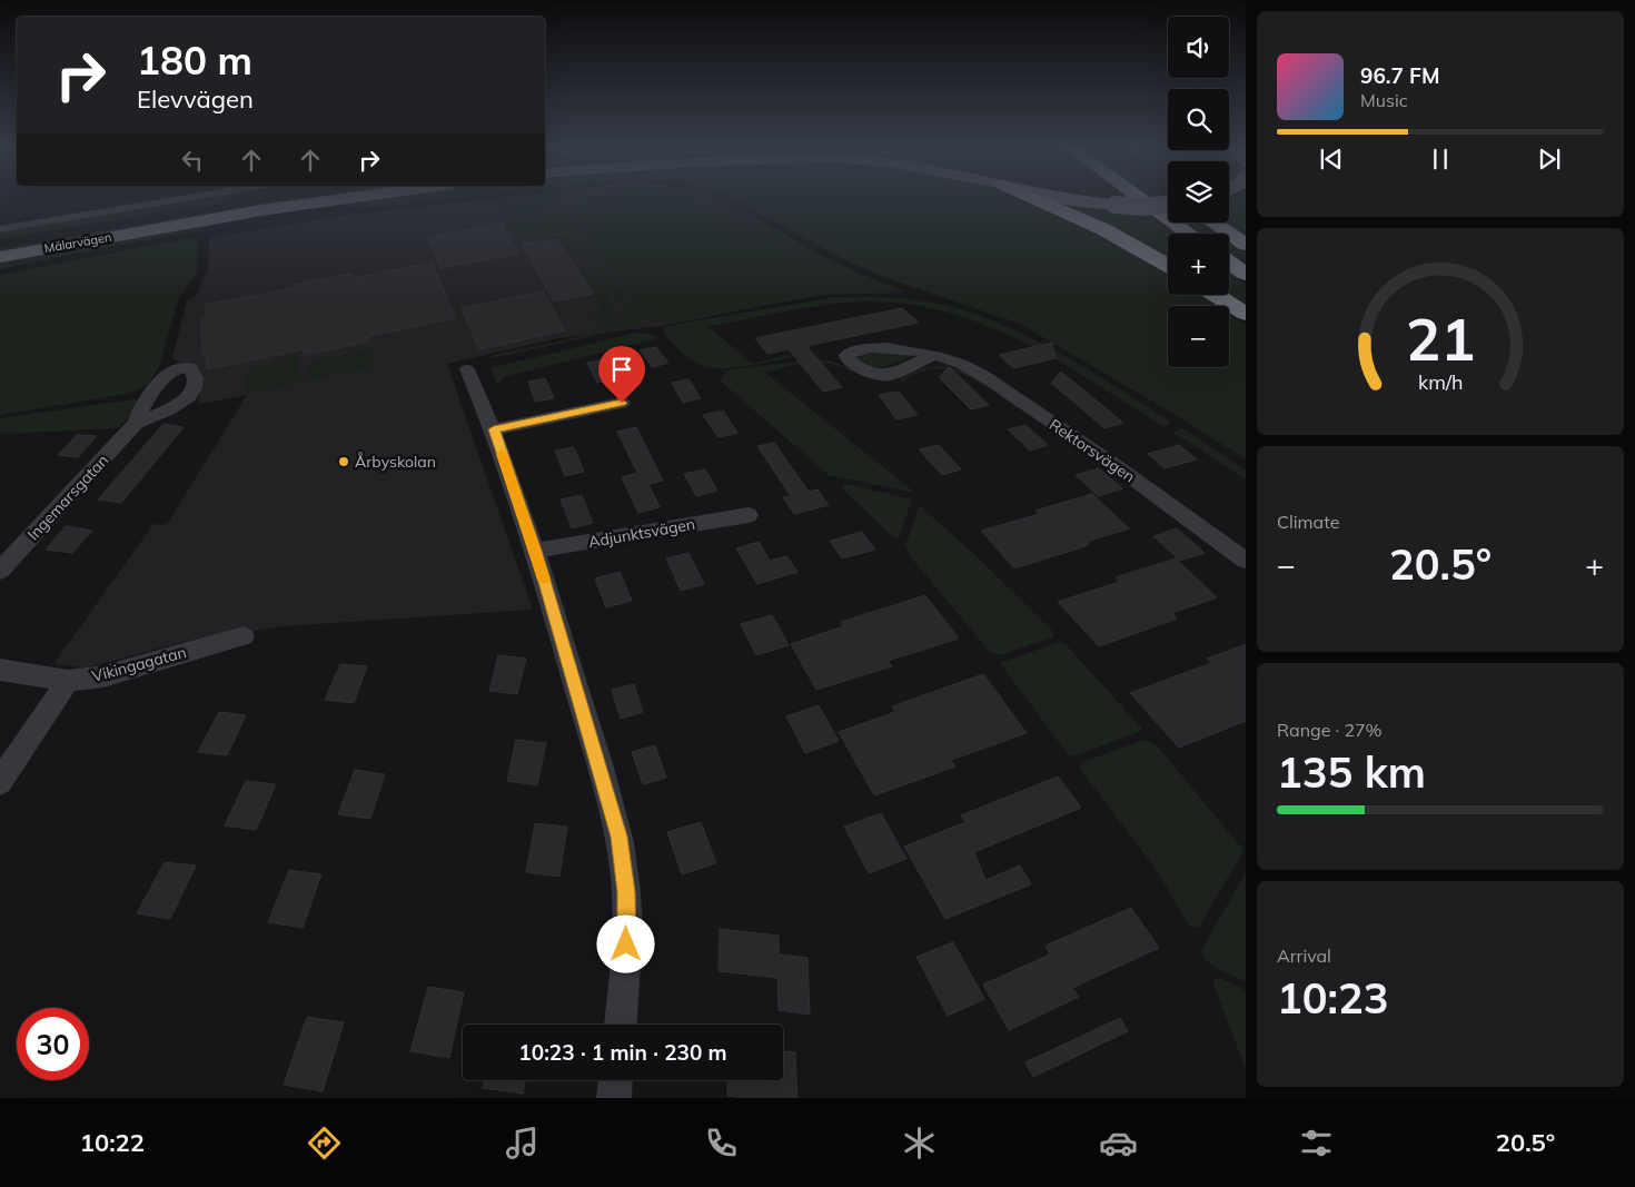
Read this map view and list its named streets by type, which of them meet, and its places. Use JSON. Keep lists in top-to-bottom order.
{
  "streets": {
    "main road": ["Mälarvägen"],
    "street": [
      "Rektorsvägen",
      "Ingemarsgatan",
      "Adjunktsvägen",
      "Vikingagatan"
    ]
  },
  "places": ["Årbyskolan"],
  "page": {
    "map_buttons": ["+", "−"],
    "turn": ["180 m", "Elevvägen"],
    "song": ["96.7 FM", "Music"],
    "tile": [
      "Climate",
      ["Range · 27%", "135 km"],
      ["Arrival", "10:23"]
    ],
    "heat": ["−", "20.5°", "+"],
    "limit": "30",
    "trip": "10:23 · 1 min · 230 m",
    "tabs": ["10:22", "20.5°"],
    "gauge": ["21", "km/h"]
  }
}
